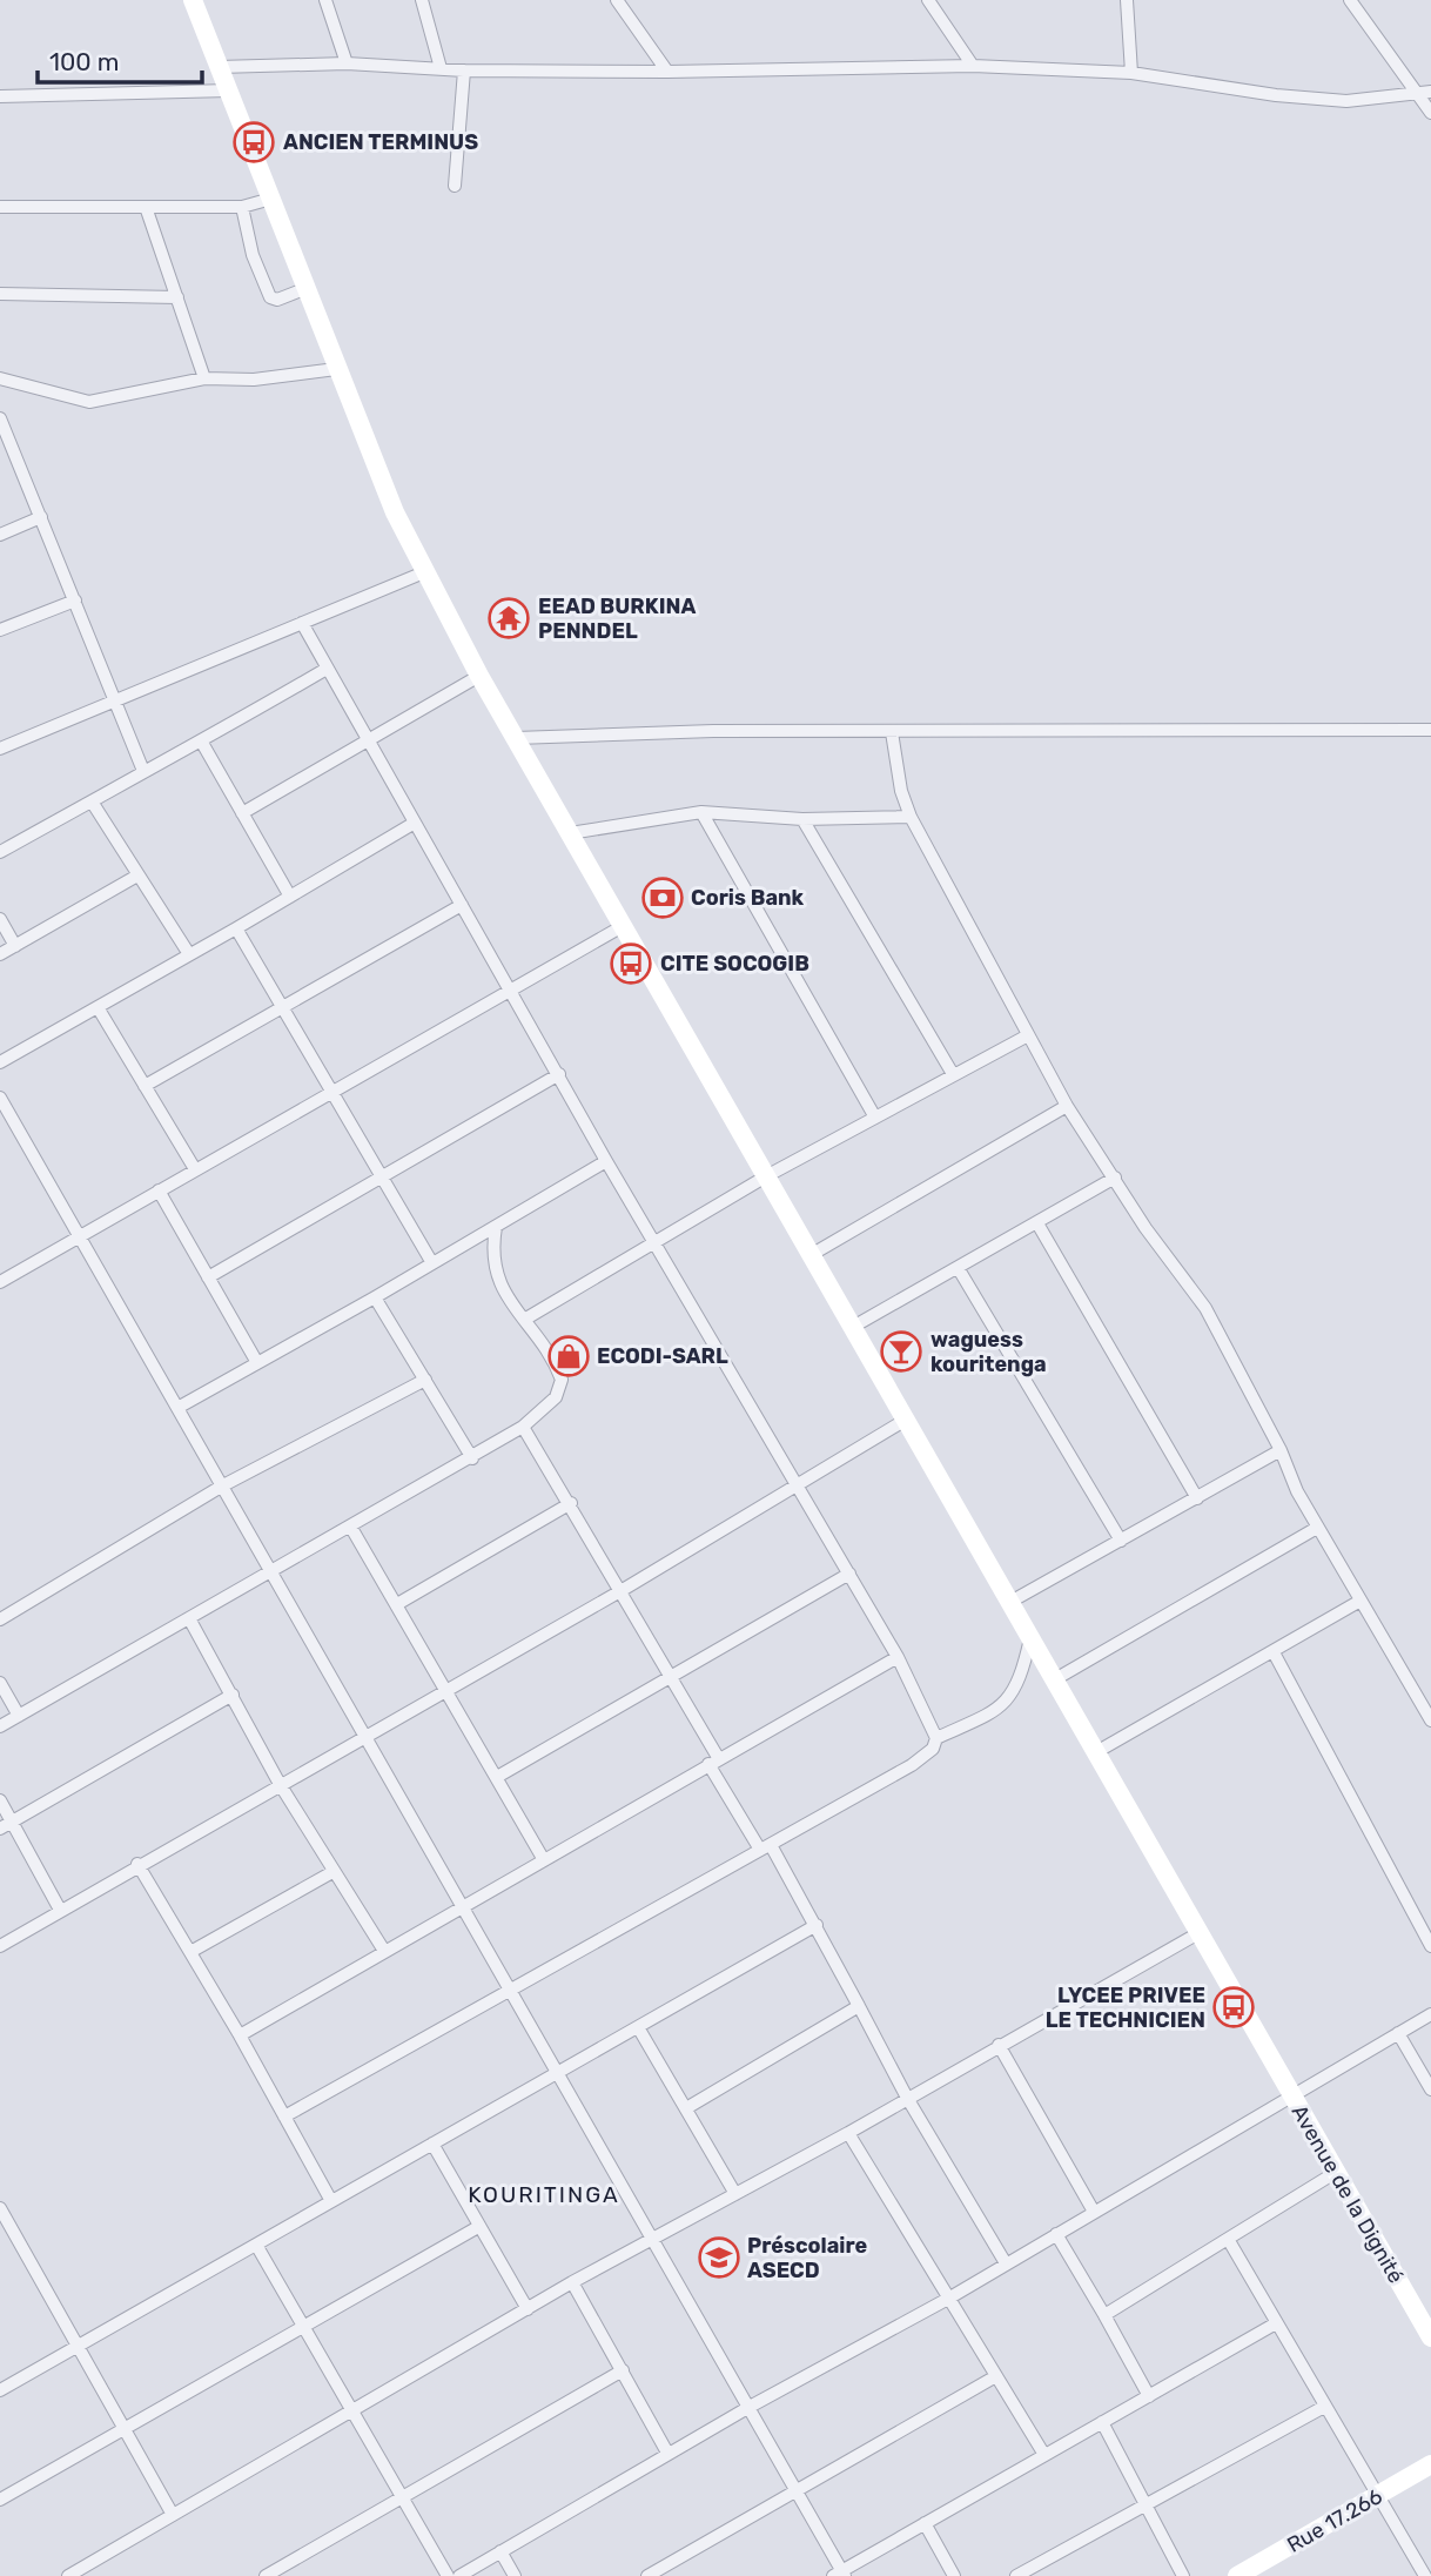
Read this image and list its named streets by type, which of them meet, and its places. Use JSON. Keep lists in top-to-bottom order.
{
  "streets": {
    "street": ["Avenue de la Dignité", "Rue 17.266"]
  },
  "districts": ["KOURITINGA"],
  "places": {
    "bus stop": ["ANCIEN TERMINUS", "CITE SOCOGIB", "LYCEE PRIVEE LE TECHNICIEN"],
    "temple": ["EEAD BURKINA PENNDEL"],
    "bank": ["Coris Bank"],
    "bar": ["waguess kouritenga"],
    "shop": ["ECODI-SARL"],
    "school or university": ["Préscolaire ASECD"]
  },
  "scale_bar": "100 m"
}
